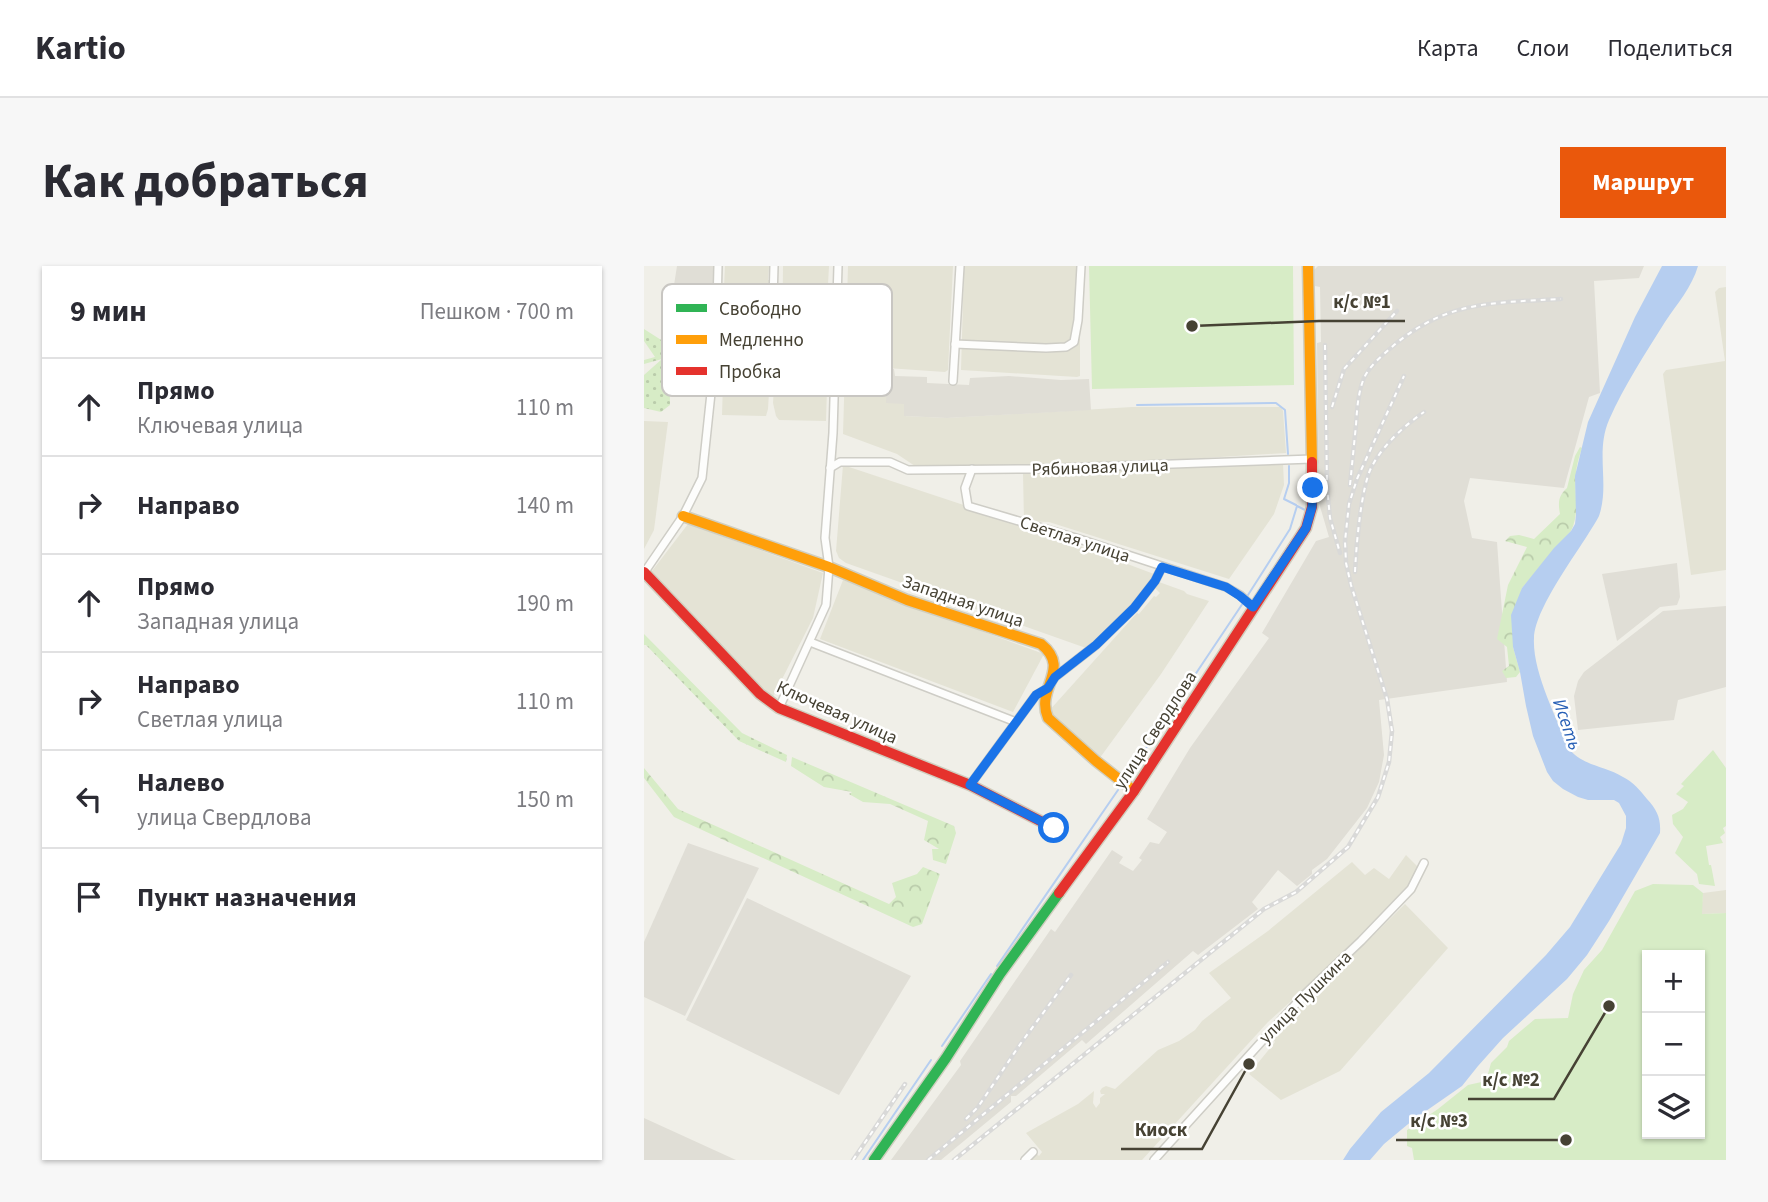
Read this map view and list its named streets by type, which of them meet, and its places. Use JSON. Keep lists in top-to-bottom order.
{
  "streets": {
    "street": [
      "Рябиновая улица",
      "Светлая улица",
      "Западная улица",
      "Ключевая улица",
      "улица Свердлова",
      "улица Пушкина"
    ]
  },
  "crossings": [
    ["Рябиновая улица", "Светлая улица"],
    ["Рябиновая улица", "улица Свердлова"],
    ["Светлая улица", "улица Свердлова"],
    ["Западная улица", "улица Свердлова"]
  ],
  "water": ["Исеть"],
  "places": [
    "к/с №1",
    "к/с №2",
    "Киоск",
    "к/с №3"
  ],
  "legend": ["Свободно", "Медленно", "Пробка"],
  "page": {
    "header": "Kartio",
    "nav": ["Карта", "Слои", "Поделиться"],
    "title": "Как добраться",
    "buttons": "Маршрут",
    "heading": ["9 мин", "Пешком · 700 m"],
    "list": [
      ["Прямо", "Ключевая улица", "110 m"],
      ["Направо", "140 m"],
      ["Прямо", "Западная улица", "190 m"],
      ["Направо", "Светлая улица", "110 m"],
      ["Налево", "улица Свердлова", "150 m"],
      "Пункт назначения"
    ],
    "map_buttons": ["+", "−"]
  }
}
